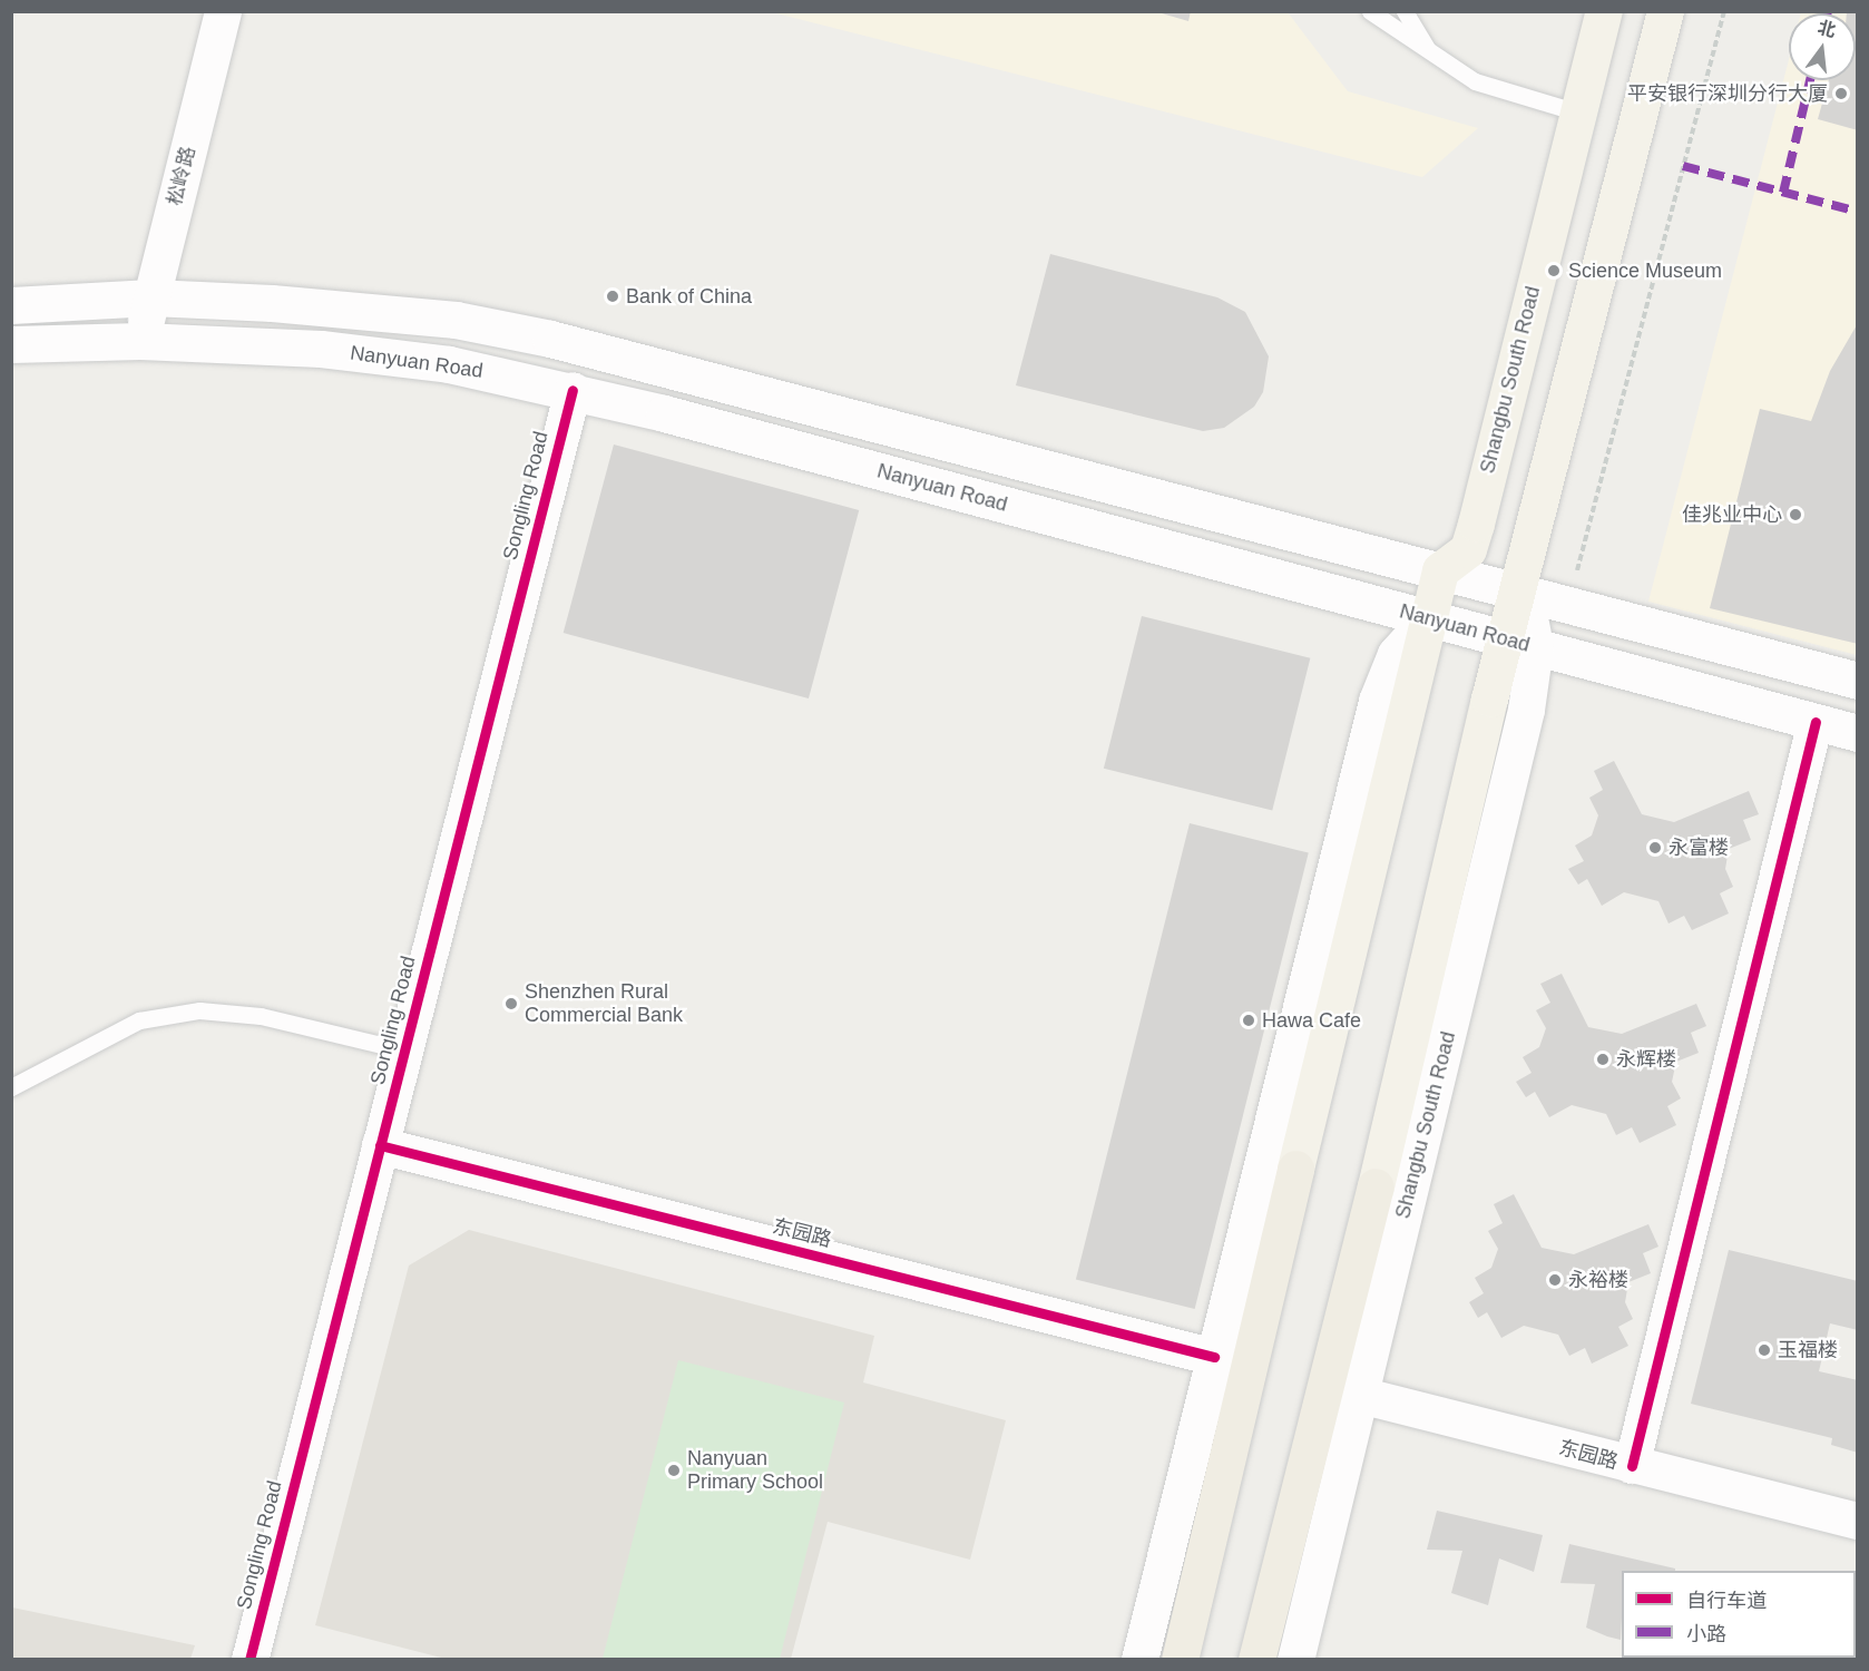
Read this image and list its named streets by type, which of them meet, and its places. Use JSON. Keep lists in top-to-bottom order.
{
  "streets": {
    "main road": [
      "松岭路",
      "Nanyuan Road",
      "Shangbu South Road",
      "Songling Road",
      "东园路"
    ]
  },
  "crossings": [
    ["松岭路", "Nanyuan Road"],
    ["Nanyuan Road", "Shangbu South Road"],
    ["Nanyuan Road", "Songling Road"],
    ["Shangbu South Road", "东园路"],
    ["Songling Road", "东园路"]
  ],
  "places": [
    "平安银行深圳分行大厦",
    "Science Museum",
    "Bank of China",
    "佳兆业中心",
    "永富楼",
    "Shenzhen Rural Commercial Bank",
    "Hawa Cafe",
    "永辉楼",
    "永裕楼",
    "玉福楼",
    "Nanyuan Primary School"
  ],
  "legend": ["自行车道", "小路"],
  "north": "top"
}
